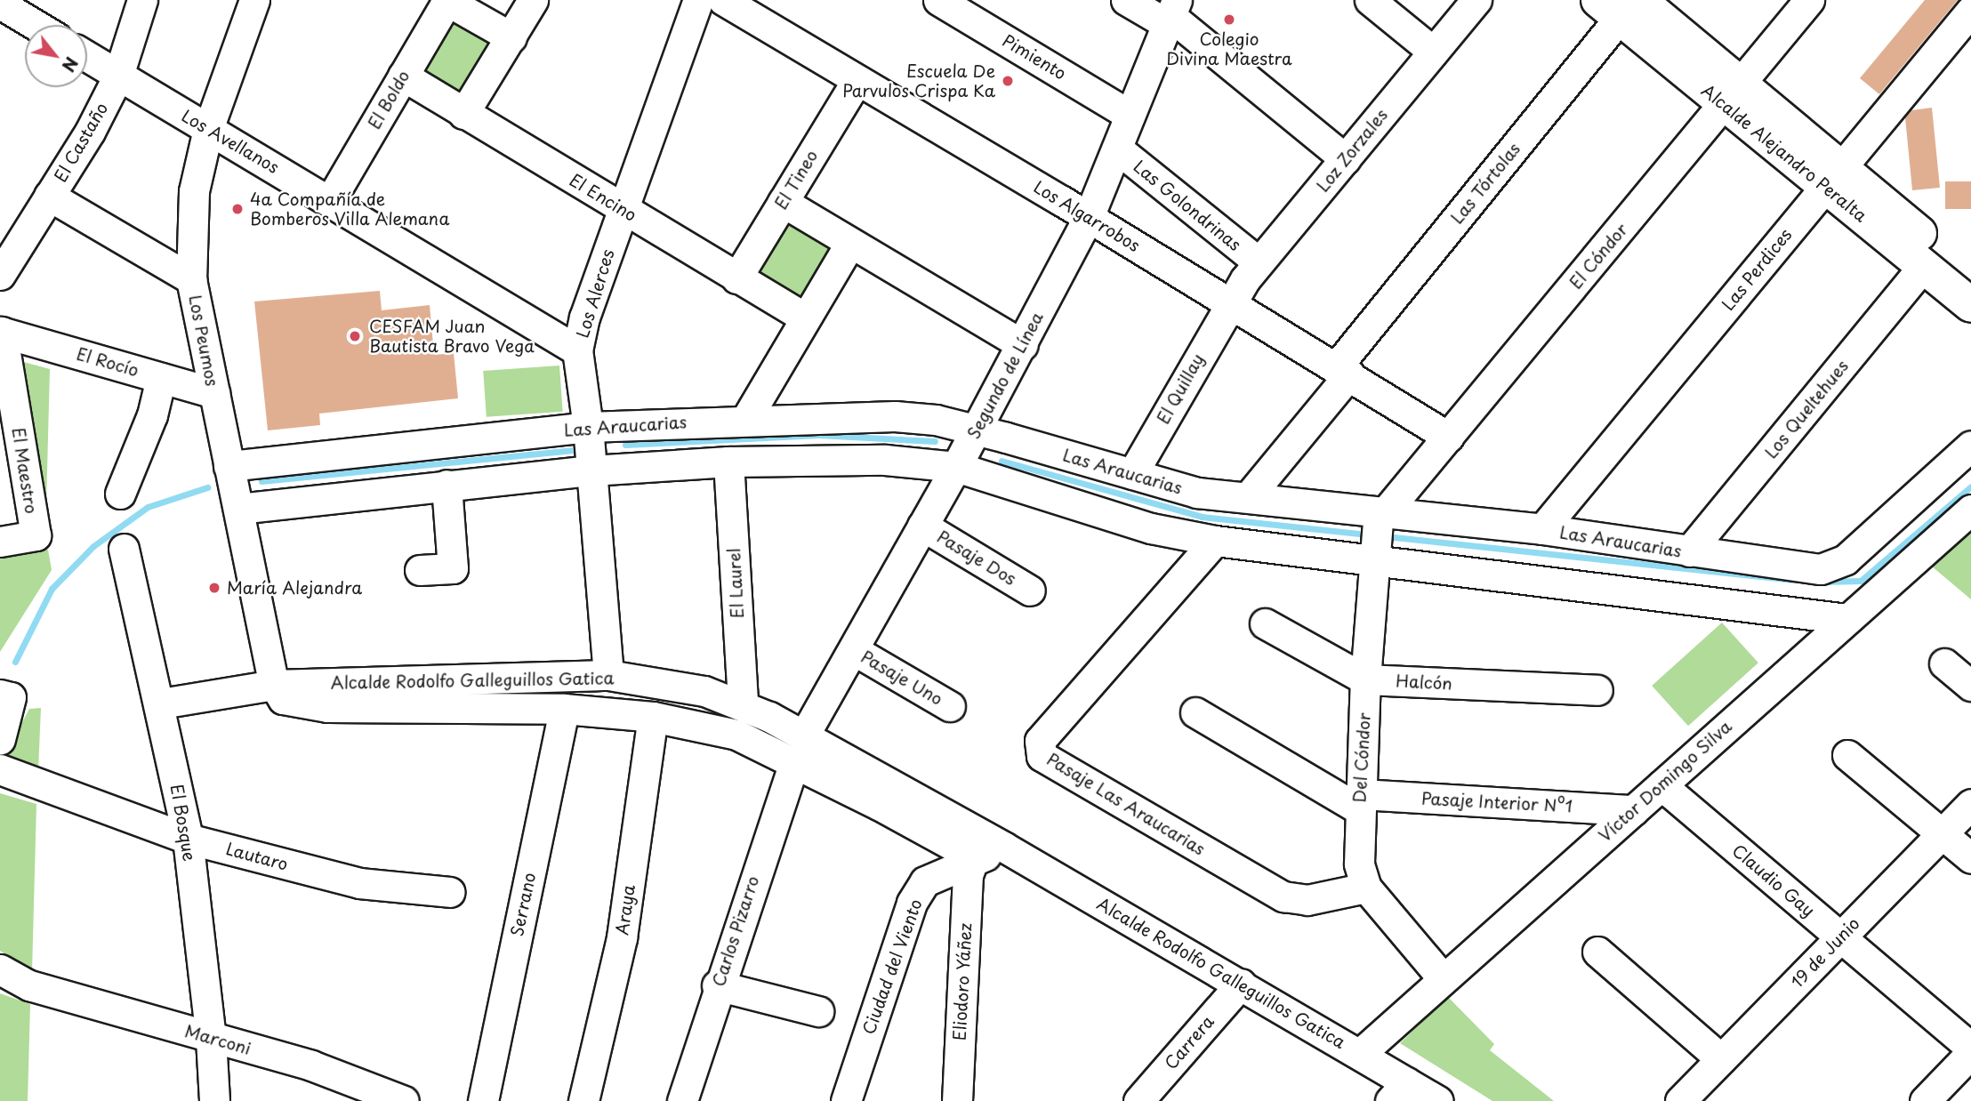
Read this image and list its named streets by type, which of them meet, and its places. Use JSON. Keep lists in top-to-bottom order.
{
  "streets": {
    "main road": ["Alcalde Alejandro Peralta"],
    "street": [
      "Pimiento",
      "El Boldo",
      "Los Avellanos",
      "El Castaño",
      "Loz Zorzales",
      "El Tineo",
      "Las Tórtolas",
      "El Encino",
      "Las Golondrinas",
      "Los Algarrobos",
      "El Cóndor",
      "Las Perdices",
      "Los Alerces",
      "Los Peumos",
      "El Rocío",
      "Segundo de Línea",
      "El Quillay",
      "Los Queltehues",
      "Las Araucarias",
      "El Maestro",
      "Pasaje Dos",
      "El Laurel",
      "Pasaje Uno",
      "Alcalde Rodolfo Galleguillos Gatica",
      "Halcón",
      "Del Cóndor",
      "Víctor Domingo Silva",
      "Pasaje Interior Nº1",
      "Pasaje Las Araucarias",
      "El Bosque",
      "Lautaro",
      "Claudio Gay",
      "Serrano",
      "Araya",
      "Carlos Pizarro",
      "19 de Junio",
      "Ciudad del Viento",
      "Eliodoro Yáñez",
      "Marconi",
      "Carrera"
    ]
  },
  "crossings": [
    ["Pimiento", "Segundo de Línea"],
    ["El Boldo", "Los Avellanos"],
    ["El Boldo", "El Encino"],
    ["Los Avellanos", "El Castaño"],
    ["Los Avellanos", "Los Alerces"],
    ["Los Avellanos", "Los Peumos"],
    ["Loz Zorzales", "Las Golondrinas"],
    ["Loz Zorzales", "Los Algarrobos"],
    ["Loz Zorzales", "El Quillay"],
    ["Alcalde Alejandro Peralta", "Las Tórtolas"],
    ["Alcalde Alejandro Peralta", "El Cóndor"],
    ["Alcalde Alejandro Peralta", "Las Perdices"],
    ["Alcalde Alejandro Peralta", "Los Queltehues"],
    ["El Tineo", "El Encino"],
    ["El Tineo", "Los Algarrobos"],
    ["Las Tórtolas", "Los Algarrobos"],
    ["Las Tórtolas", "Las Araucarias"],
    ["El Encino", "Los Alerces"],
    ["Las Golondrinas", "Segundo de Línea"],
    ["Los Algarrobos", "El Cóndor"],
    ["Los Algarrobos", "Segundo de Línea"],
    ["Los Algarrobos", "El Quillay"],
    ["El Cóndor", "Las Araucarias"],
    ["El Cóndor", "Del Cóndor"],
    ["Las Perdices", "Las Araucarias"],
    ["Los Alerces", "Las Araucarias"],
    ["Los Alerces", "Alcalde Rodolfo Galleguillos Gatica"],
    ["Los Peumos", "El Rocío"],
    ["Los Peumos", "Las Araucarias"],
    ["Los Peumos", "Alcalde Rodolfo Galleguillos Gatica"],
    ["El Rocío", "El Maestro"],
    ["Segundo de Línea", "Las Araucarias"],
    ["Segundo de Línea", "Pasaje Dos"],
    ["Segundo de Línea", "Pasaje Uno"],
    ["Segundo de Línea", "Alcalde Rodolfo Galleguillos Gatica"],
    ["Segundo de Línea", "Carlos Pizarro"],
    ["El Quillay", "Las Araucarias"],
    ["Los Queltehues", "Las Araucarias"],
    ["Las Araucarias", "El Laurel"],
    ["Las Araucarias", "Del Cóndor"],
    ["Las Araucarias", "Víctor Domingo Silva"],
    ["Las Araucarias", "Pasaje Las Araucarias"],
    ["El Laurel", "Alcalde Rodolfo Galleguillos Gatica"],
    ["Alcalde Rodolfo Galleguillos Gatica", "Víctor Domingo Silva"],
    ["Alcalde Rodolfo Galleguillos Gatica", "El Bosque"],
    ["Alcalde Rodolfo Galleguillos Gatica", "Serrano"],
    ["Alcalde Rodolfo Galleguillos Gatica", "Araya"],
    ["Alcalde Rodolfo Galleguillos Gatica", "Carlos Pizarro"],
    ["Alcalde Rodolfo Galleguillos Gatica", "Ciudad del Viento"],
    ["Alcalde Rodolfo Galleguillos Gatica", "Eliodoro Yáñez"],
    ["Alcalde Rodolfo Galleguillos Gatica", "Carrera"],
    ["Halcón", "Del Cóndor"],
    ["Del Cóndor", "Víctor Domingo Silva"],
    ["Del Cóndor", "Pasaje Interior Nº1"],
    ["Del Cóndor", "Pasaje Las Araucarias"],
    ["Víctor Domingo Silva", "Pasaje Interior Nº1"],
    ["Víctor Domingo Silva", "Claudio Gay"],
    ["El Bosque", "Lautaro"],
    ["El Bosque", "Marconi"],
    ["Claudio Gay", "19 de Junio"],
    ["Ciudad del Viento", "Eliodoro Yáñez"]
  ],
  "places": [
    "Colegio Divina Maestra",
    "Escuela De Parvulos Crispa Ka",
    "4a Compañía de Bomberos Villa Alemana",
    "CESFAM Juan Bautista Bravo Vega",
    "María Alejandra"
  ],
  "north": "bottom right"
}
